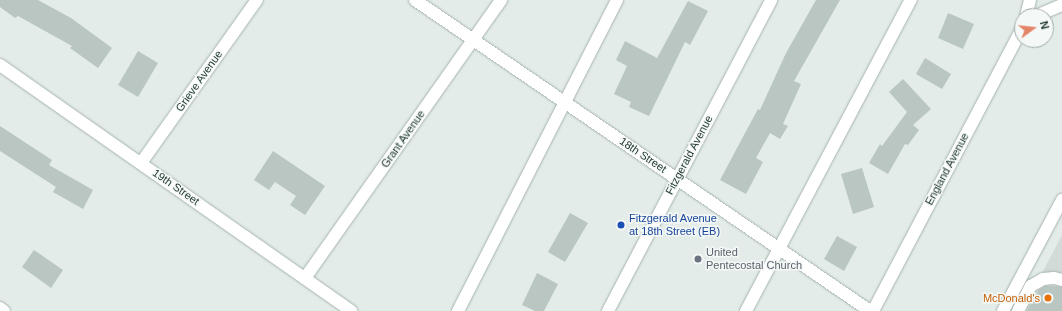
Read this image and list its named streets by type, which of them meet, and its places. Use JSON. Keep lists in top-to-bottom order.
{
  "streets": {
    "street": [
      "Grieve Avenue",
      "Grant Avenue",
      "18th Street",
      "Fitzgerald Avenue",
      "England Avenue",
      "19th Street"
    ]
  },
  "crossings": [
    ["Grieve Avenue", "19th Street"],
    ["Grant Avenue", "18th Street"],
    ["Grant Avenue", "19th Street"],
    ["18th Street", "Fitzgerald Avenue"],
    ["18th Street", "England Avenue"]
  ],
  "places": ["Fitzgerald Avenue at 18th Street (EB)", "United Pentecostal Church", "McDonald's"],
  "north": "right"
}
